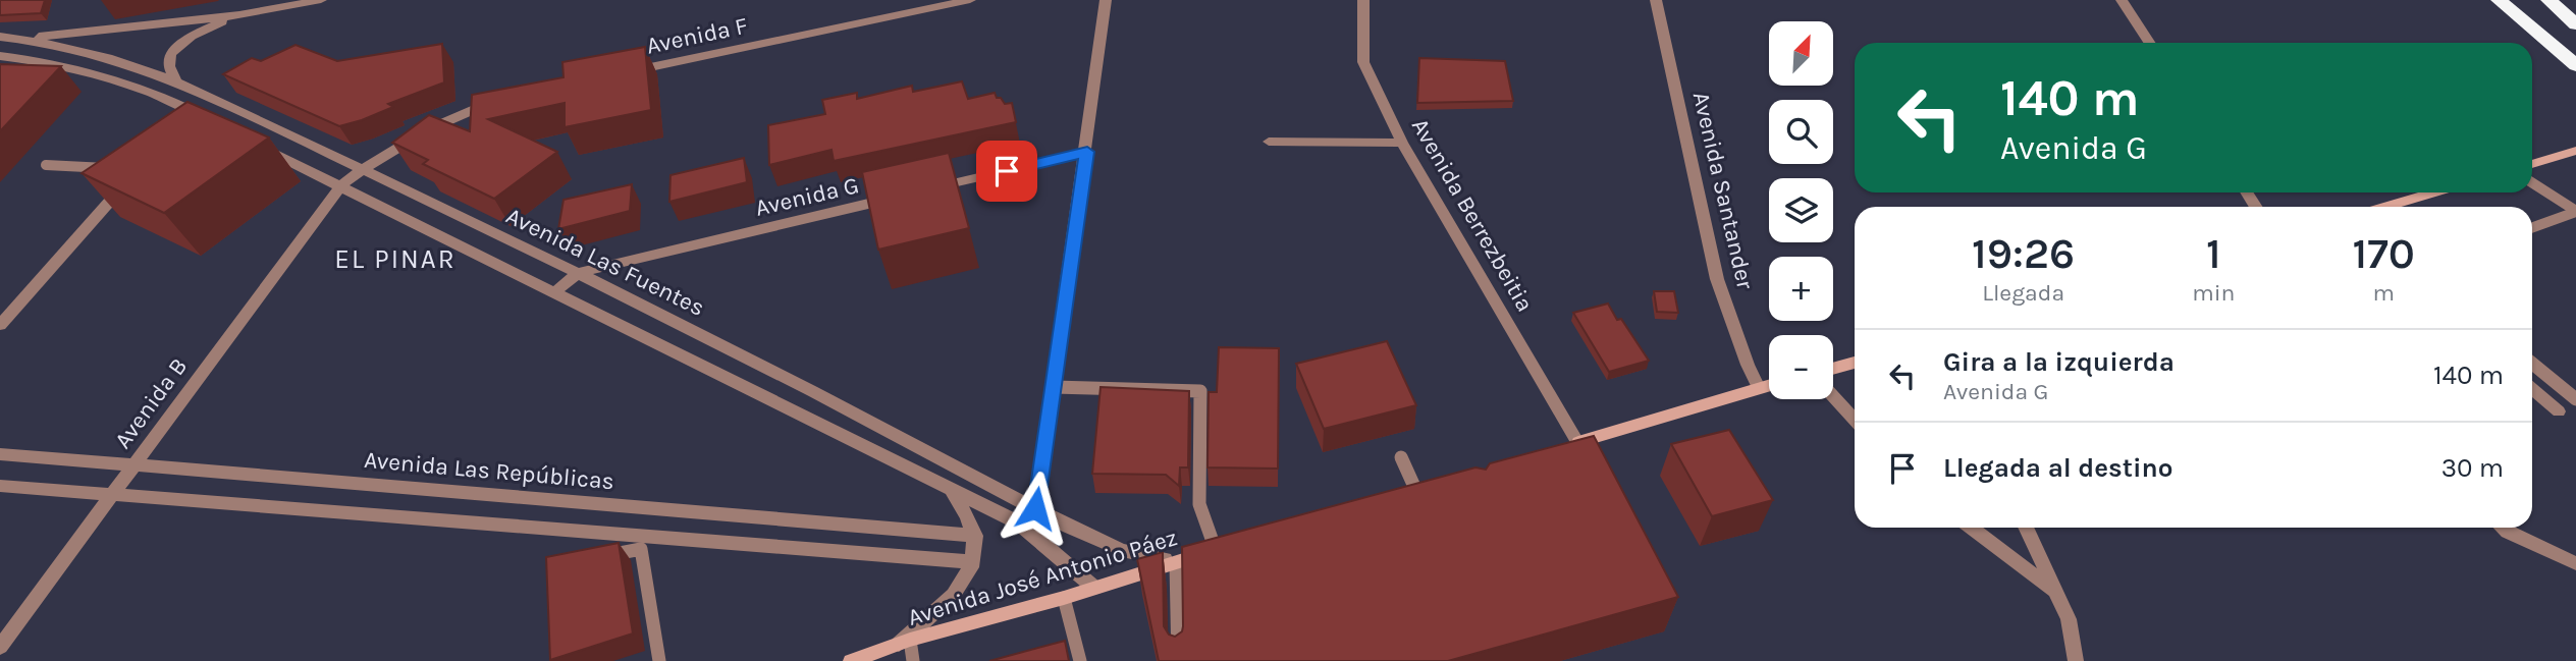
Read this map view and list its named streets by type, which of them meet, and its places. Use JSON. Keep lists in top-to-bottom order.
{
  "streets": {
    "main road": ["Avenida José Antonio Páez"],
    "street": [
      "Avenida F",
      "Avenida Santander",
      "Avenida G",
      "Avenida Berrezbeitia",
      "Avenida Las Fuentes",
      "Avenida B",
      "Avenida Las Repúblicas"
    ]
  },
  "crossings": [
    ["Avenida G", "Avenida Las Fuentes"],
    ["Avenida Las Fuentes", "Avenida B"],
    ["Avenida Las Fuentes", "Avenida José Antonio Páez"],
    ["Avenida B", "Avenida Las Repúblicas"]
  ],
  "districts": ["EL PINAR"],
  "north": "top right",
  "page": {
    "map_buttons": ["+", "−"],
    "turn": ["140 m", "Avenida G"],
    "eta": [
      "19:26",
      "Llegada",
      "1",
      "min",
      "170",
      "m"
    ],
    "list": [
      {
        "name": "Gira a la izquierda",
        "note": "Avenida G",
        "value": "140 m"
      },
      {
        "name": "Llegada al destino",
        "value": "30 m"
      }
    ]
  }
}
